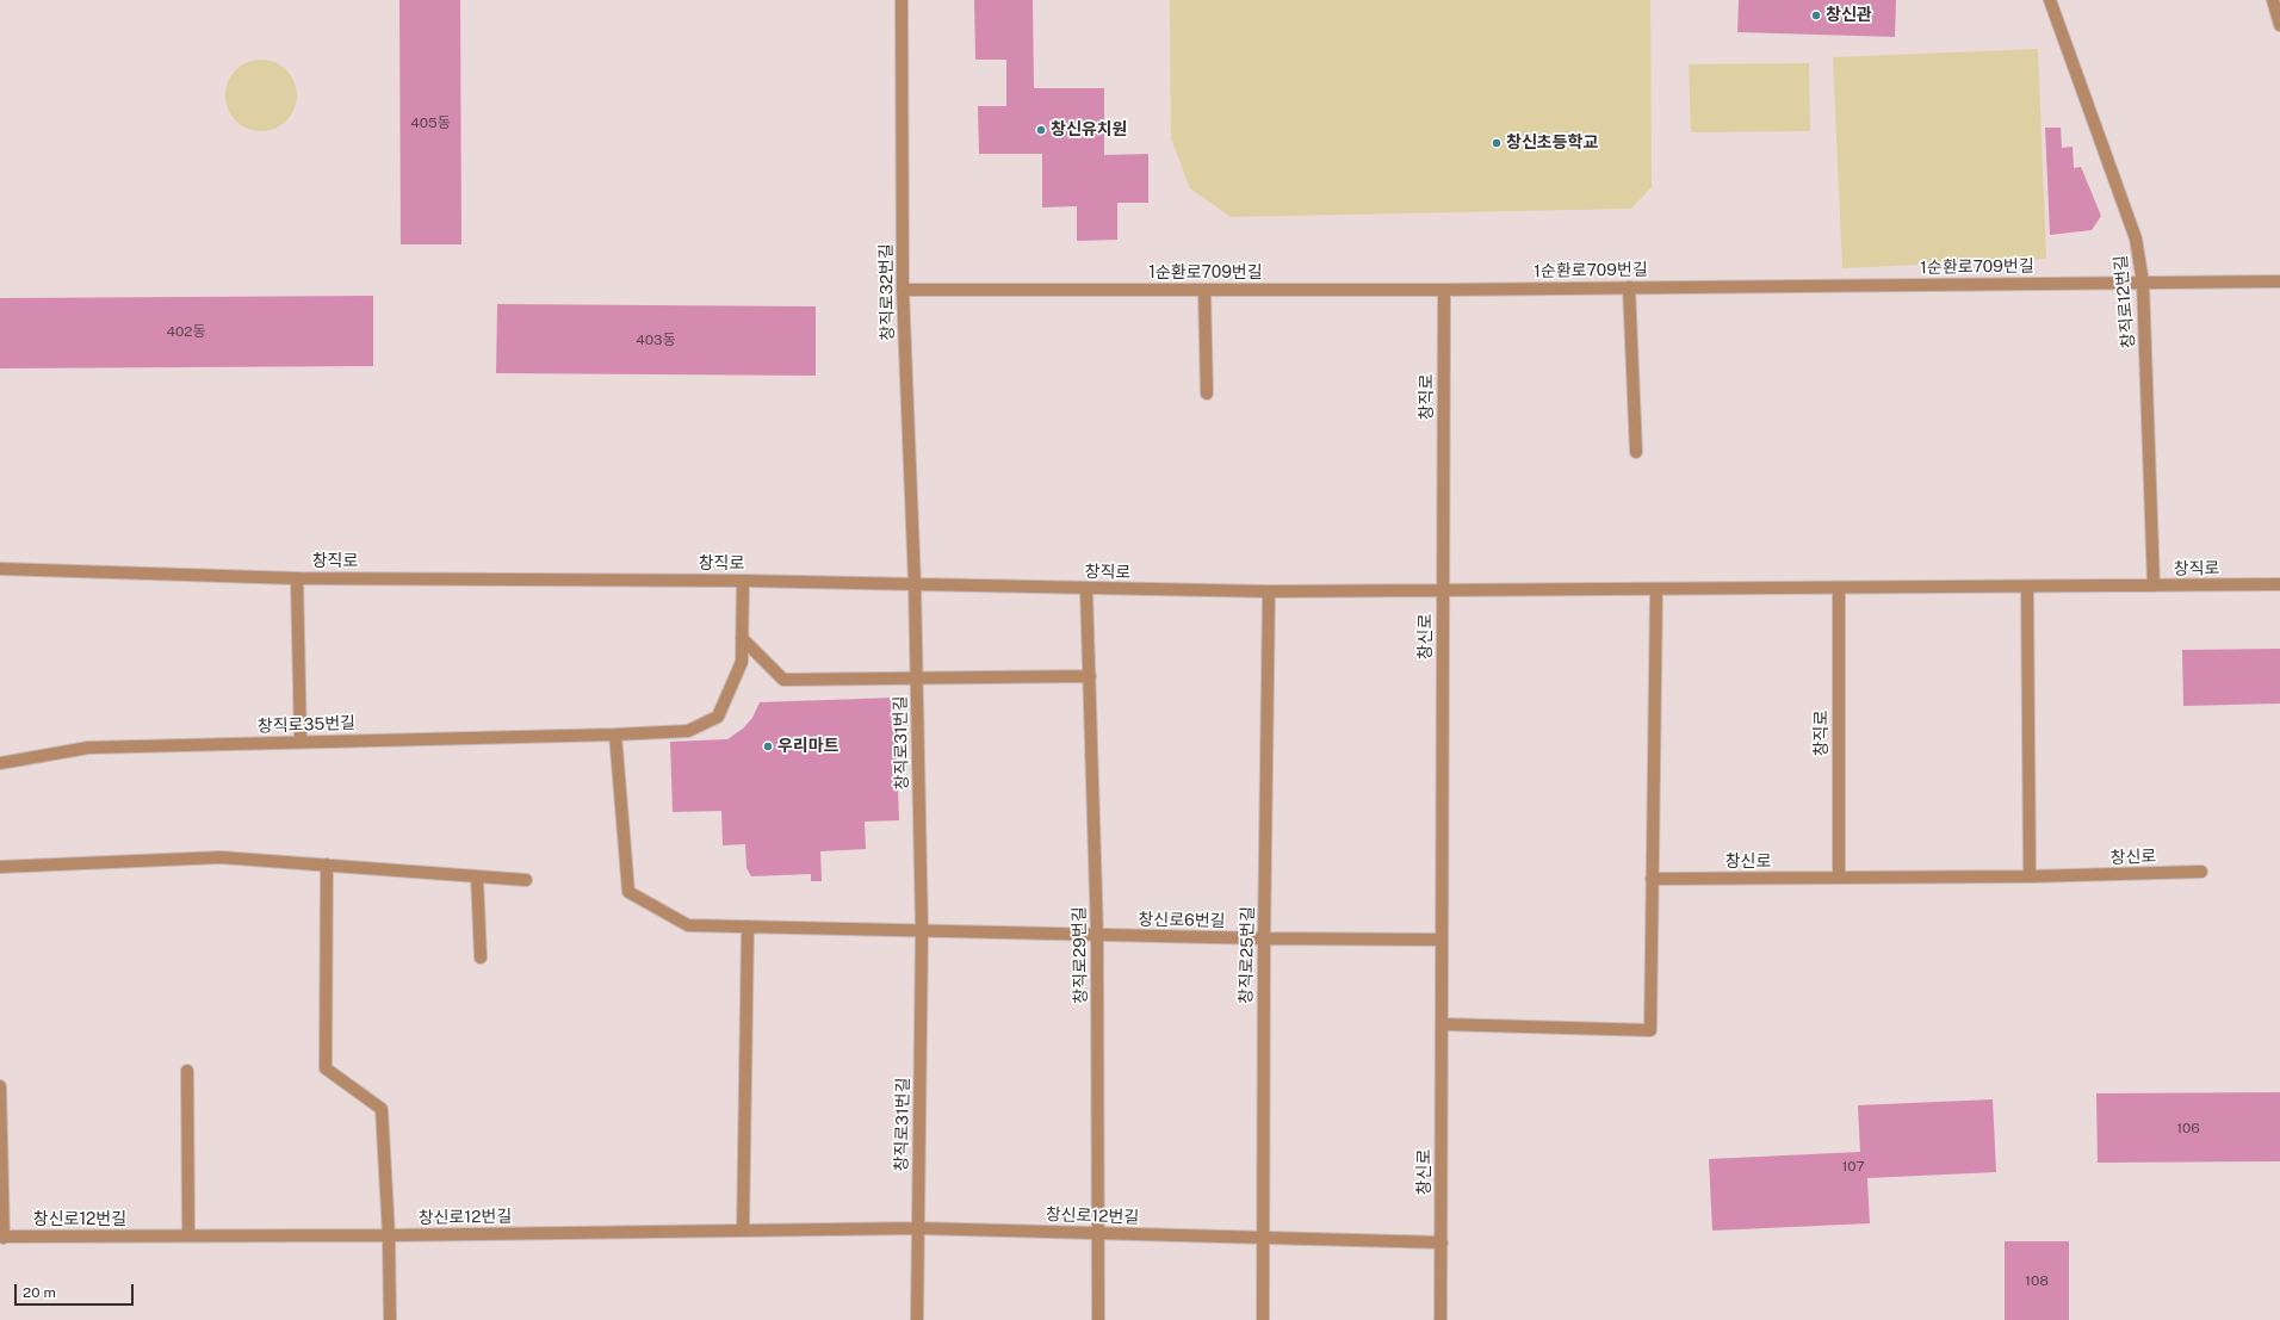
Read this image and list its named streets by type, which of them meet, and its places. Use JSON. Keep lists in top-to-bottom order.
{
  "streets": {
    "street": [
      "1순환로709번길",
      "창직로32번길",
      "창직로12번길",
      "창직로",
      "창신로",
      "창직로35번길",
      "창직로31번길",
      "창신로6번길",
      "창직로29번길",
      "창직로25번길",
      "창신로12번길"
    ]
  },
  "crossings": [
    ["1순환로709번길", "창직로32번길"],
    ["1순환로709번길", "창직로12번길"],
    ["1순환로709번길", "창직로"],
    ["창직로32번길", "창직로"],
    ["창직로32번길", "창직로31번길"],
    ["창직로12번길", "창직로"],
    ["창직로", "창신로"],
    ["창직로", "창직로35번길"],
    ["창직로", "창직로31번길"],
    ["창직로", "창직로29번길"],
    ["창직로", "창직로25번길"],
    ["창신로", "창신로6번길"],
    ["창신로", "창신로12번길"],
    ["창직로31번길", "창신로6번길"],
    ["창직로31번길", "창신로12번길"],
    ["창신로6번길", "창직로29번길"],
    ["창신로6번길", "창직로25번길"],
    ["창직로29번길", "창신로12번길"],
    ["창직로25번길", "창신로12번길"]
  ],
  "places": [
    "창신관",
    "창신유치원",
    "창신초등학교",
    "우리마트"
  ],
  "house_numbers": [
    "405동",
    "402동",
    "403동",
    "106",
    "107",
    "108"
  ],
  "scale_bar": "20 m"
}
